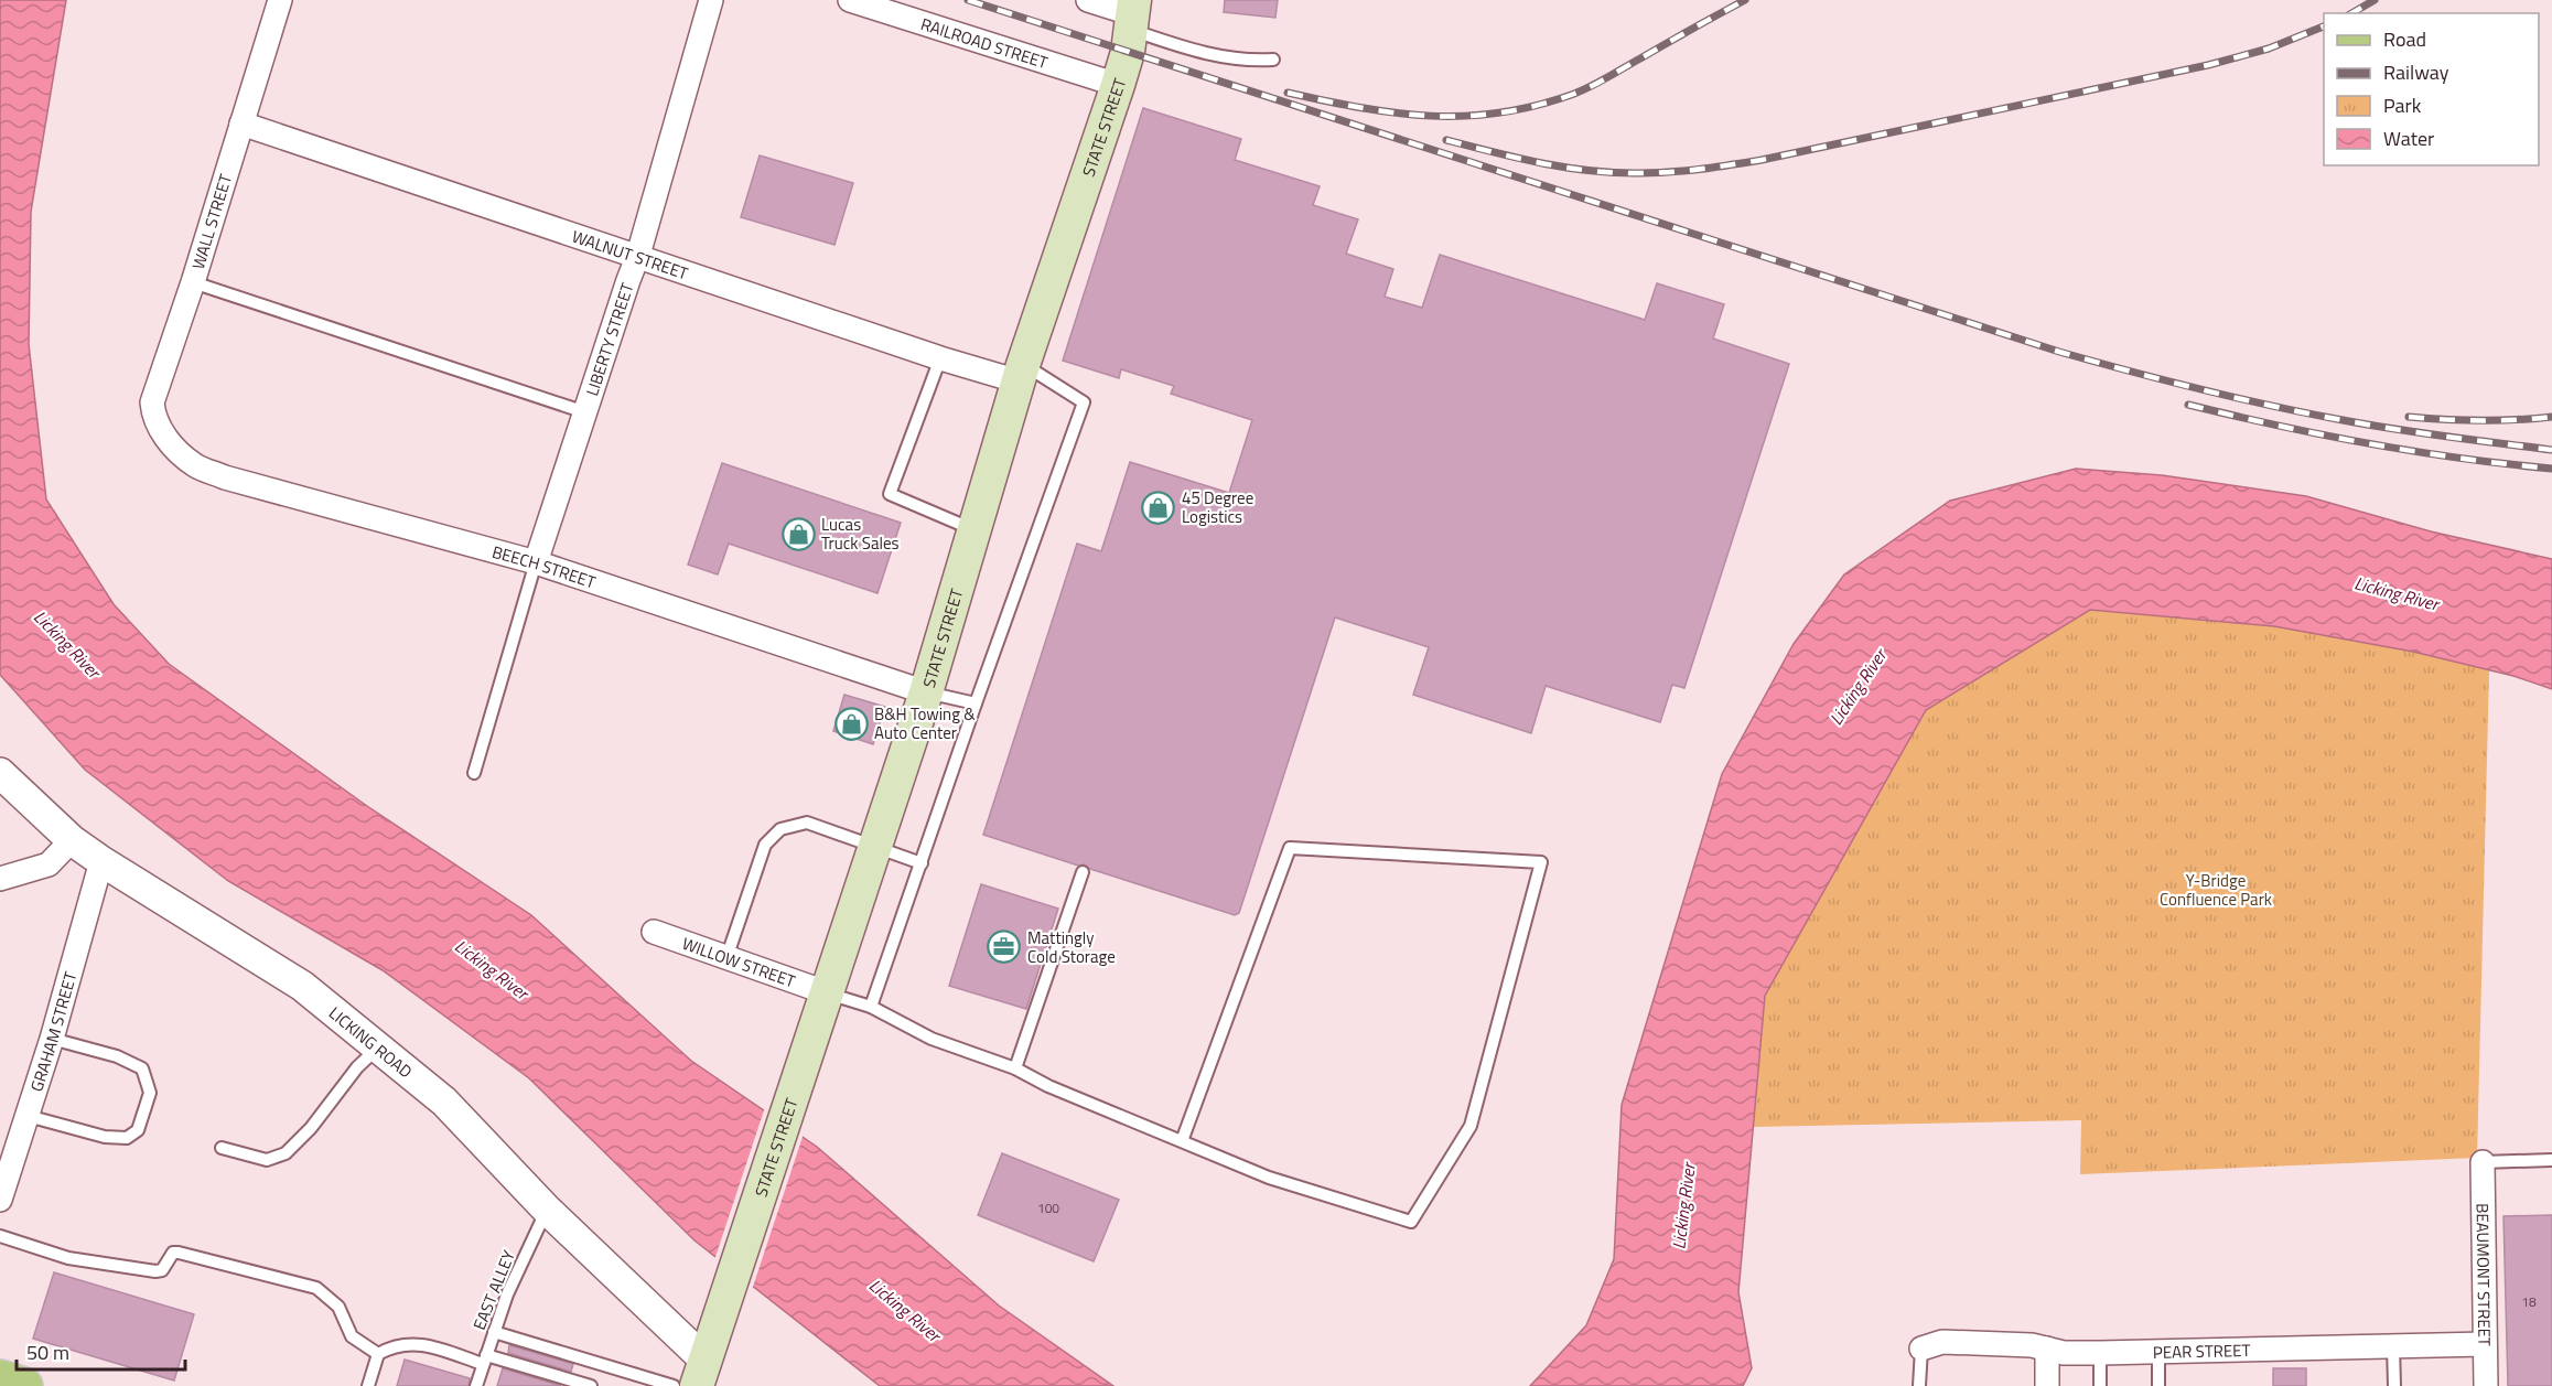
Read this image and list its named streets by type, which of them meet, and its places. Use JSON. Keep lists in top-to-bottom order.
{
  "streets": {
    "main road": ["STATE STREET"],
    "street": [
      "RAILROAD STREET",
      "WALL STREET",
      "WALNUT STREET",
      "LIBERTY STREET",
      "BEECH STREET",
      "WILLOW STREET",
      "GRAHAM STREET",
      "LICKING ROAD",
      "BEAUMONT STREET",
      "PEAR STREET"
    ],
    "lane": ["EAST ALLEY"]
  },
  "crossings": [
    ["RAILROAD STREET", "STATE STREET"],
    ["STATE STREET", "WALNUT STREET"],
    ["STATE STREET", "BEECH STREET"],
    ["STATE STREET", "WILLOW STREET"],
    ["STATE STREET", "LICKING ROAD"],
    ["WALL STREET", "WALNUT STREET"],
    ["WALL STREET", "BEECH STREET"],
    ["WALNUT STREET", "LIBERTY STREET"],
    ["LIBERTY STREET", "BEECH STREET"],
    ["GRAHAM STREET", "LICKING ROAD"],
    ["LICKING ROAD", "EAST ALLEY"],
    ["BEAUMONT STREET", "PEAR STREET"]
  ],
  "water": ["Licking River"],
  "parks": ["Y-Bridge Confluence Park"],
  "places": {
    "shop": ["45 Degree Logistics", "Lucas Truck Sales", "B&H Towing & Auto Center"],
    "office": ["Mattingly Cold Storage"]
  },
  "house_numbers": ["100", "18"],
  "legend": [
    "Road",
    "Railway",
    "Park",
    "Water"
  ],
  "scale_bar": "50 m"
}
